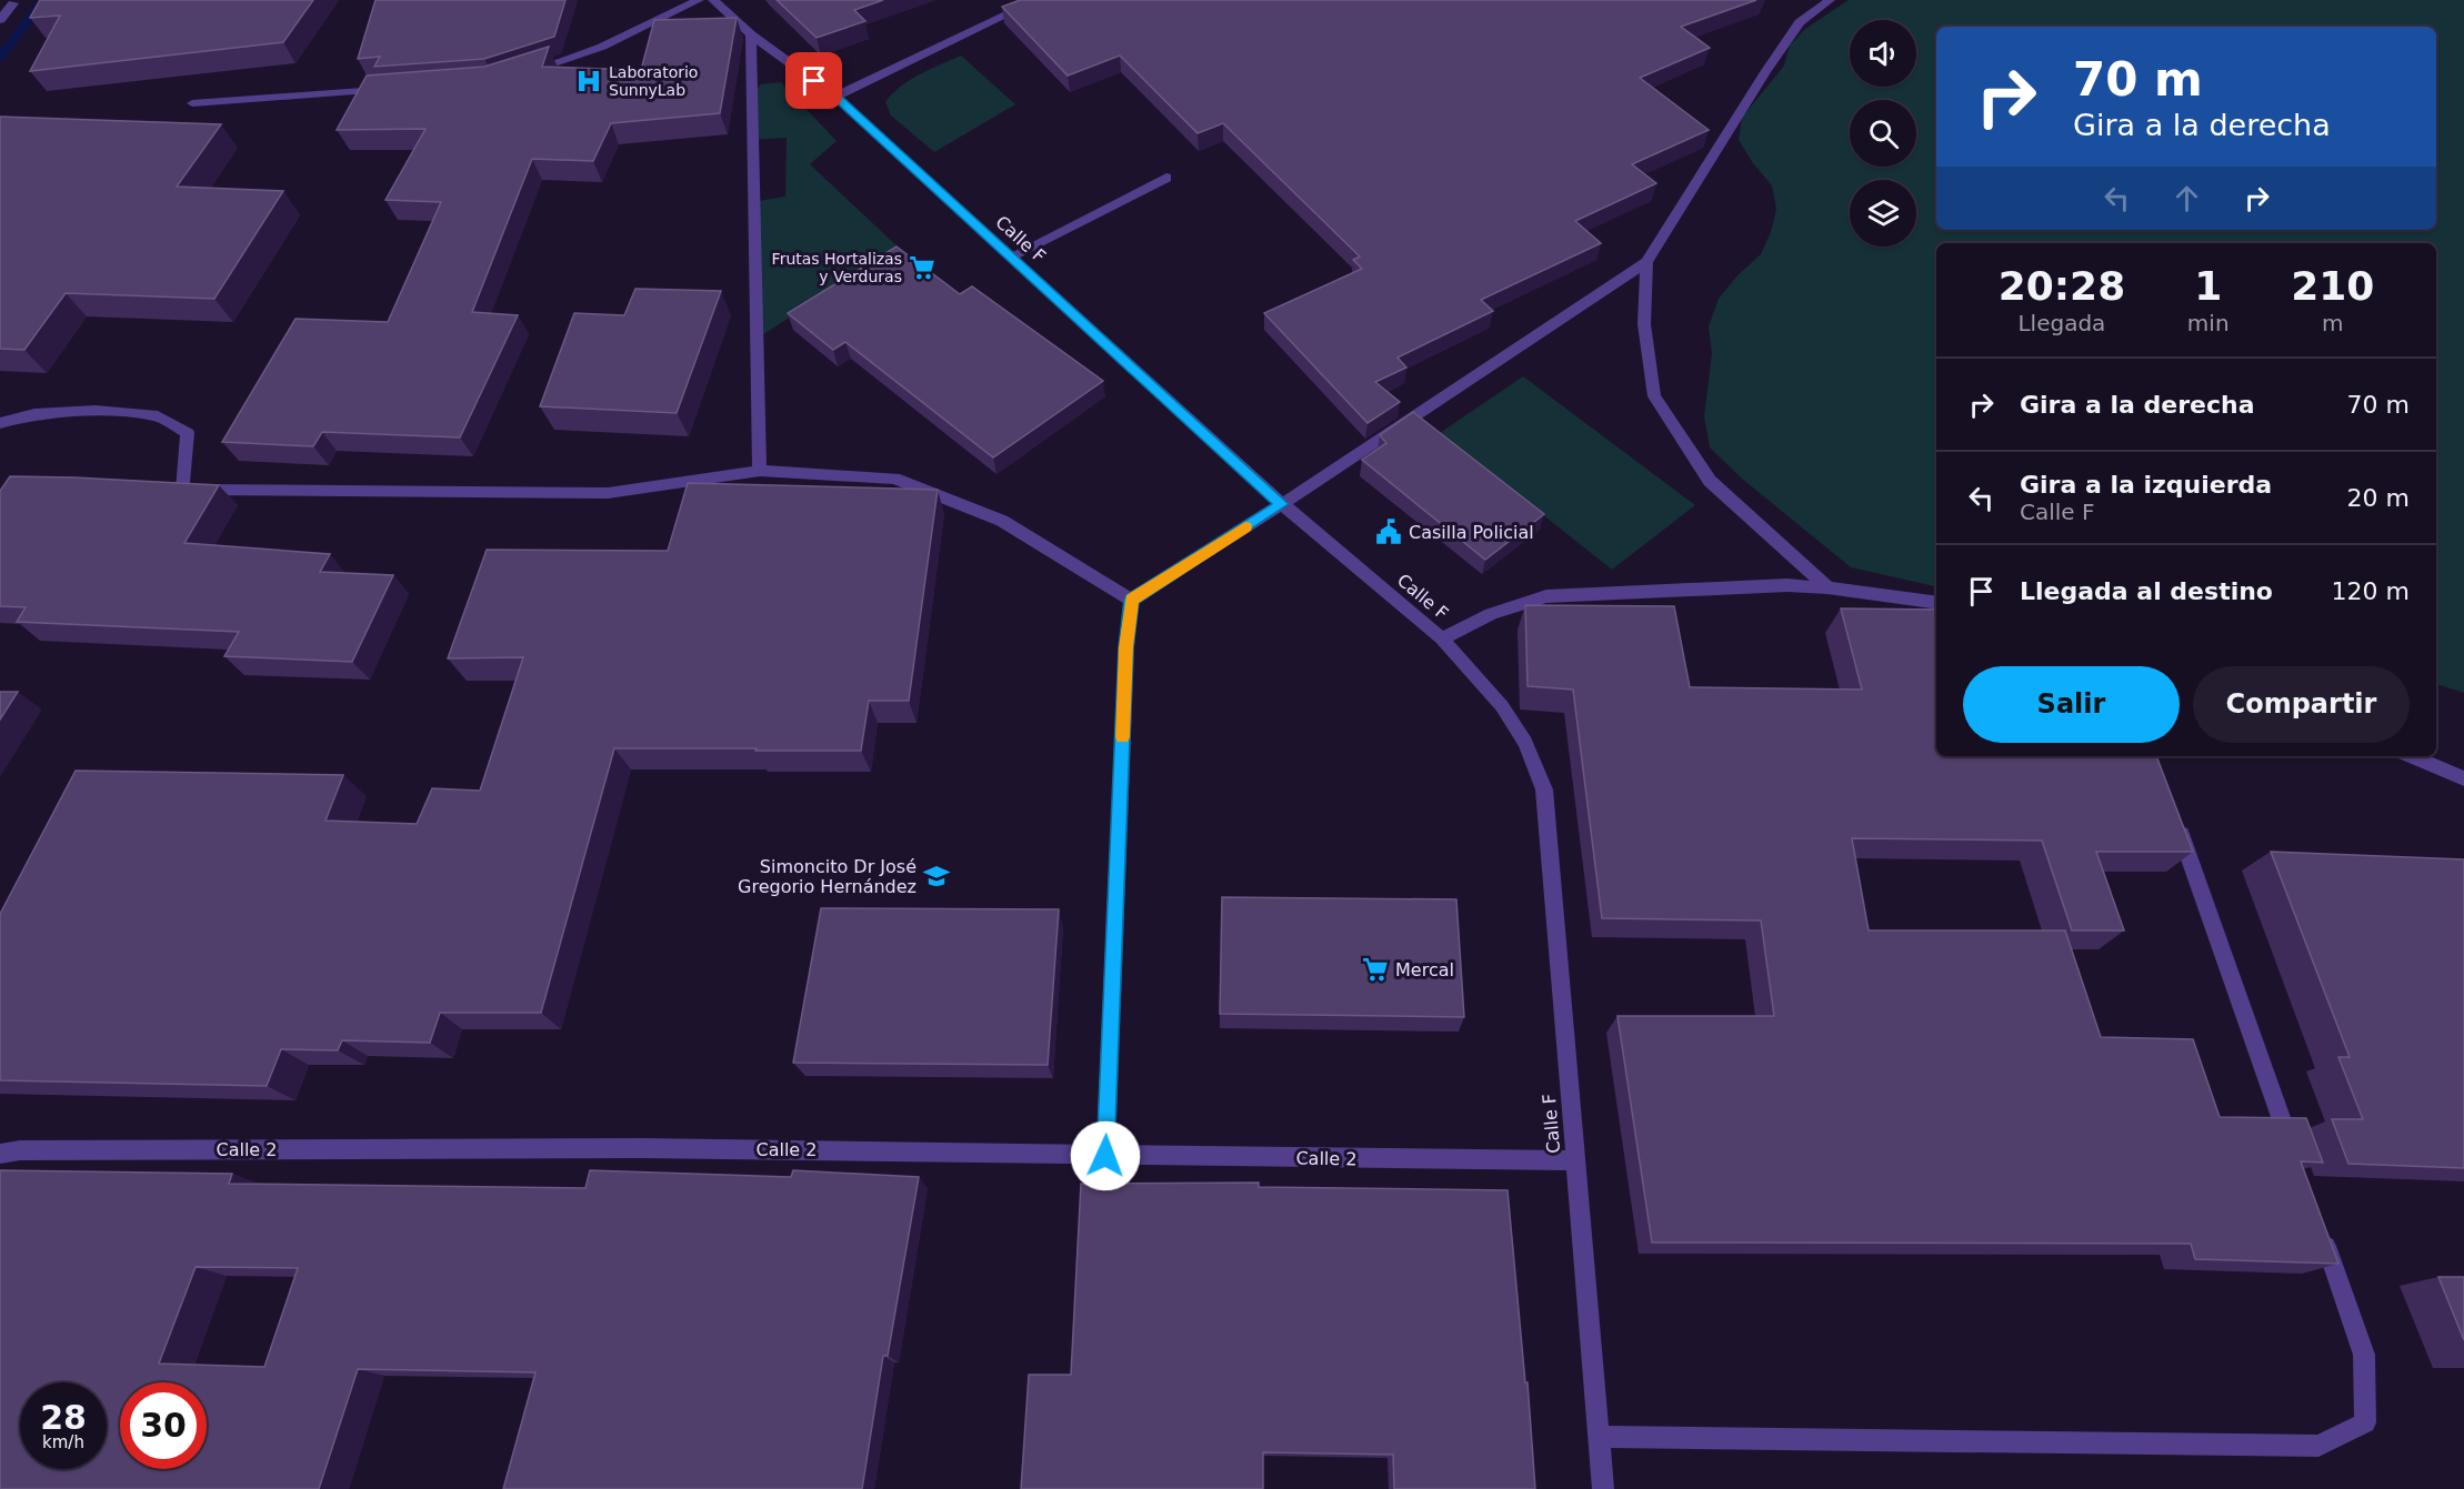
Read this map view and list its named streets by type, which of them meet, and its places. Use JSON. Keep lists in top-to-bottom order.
{
  "streets": {
    "street": ["Calle F", "Calle 2"]
  },
  "crossings": [
    ["Calle F", "Calle 2"]
  ],
  "places": {
    "hospital": ["Laboratorio SunnyLab"],
    "supermarket": ["Frutas Hortalizas y Verduras", "Mercal"],
    "public building": ["Casilla Policial"],
    "school or university": ["Simoncito Dr José Gregorio Hernández"]
  },
  "page": {
    "turn": ["70 m", "Gira a la derecha"],
    "eta": [
      "20:28",
      "Llegada",
      "1",
      "min",
      "210",
      "m"
    ],
    "list": [
      {
        "name": "Gira a la derecha",
        "value": "70 m"
      },
      {
        "name": "Gira a la izquierda",
        "note": "Calle F",
        "value": "20 m"
      },
      {
        "name": "Llegada al destino",
        "value": "120 m"
      }
    ],
    "buttons": ["Salir", "Compartir"],
    "speed": "28 km/h",
    "limit": "30"
  }
}
